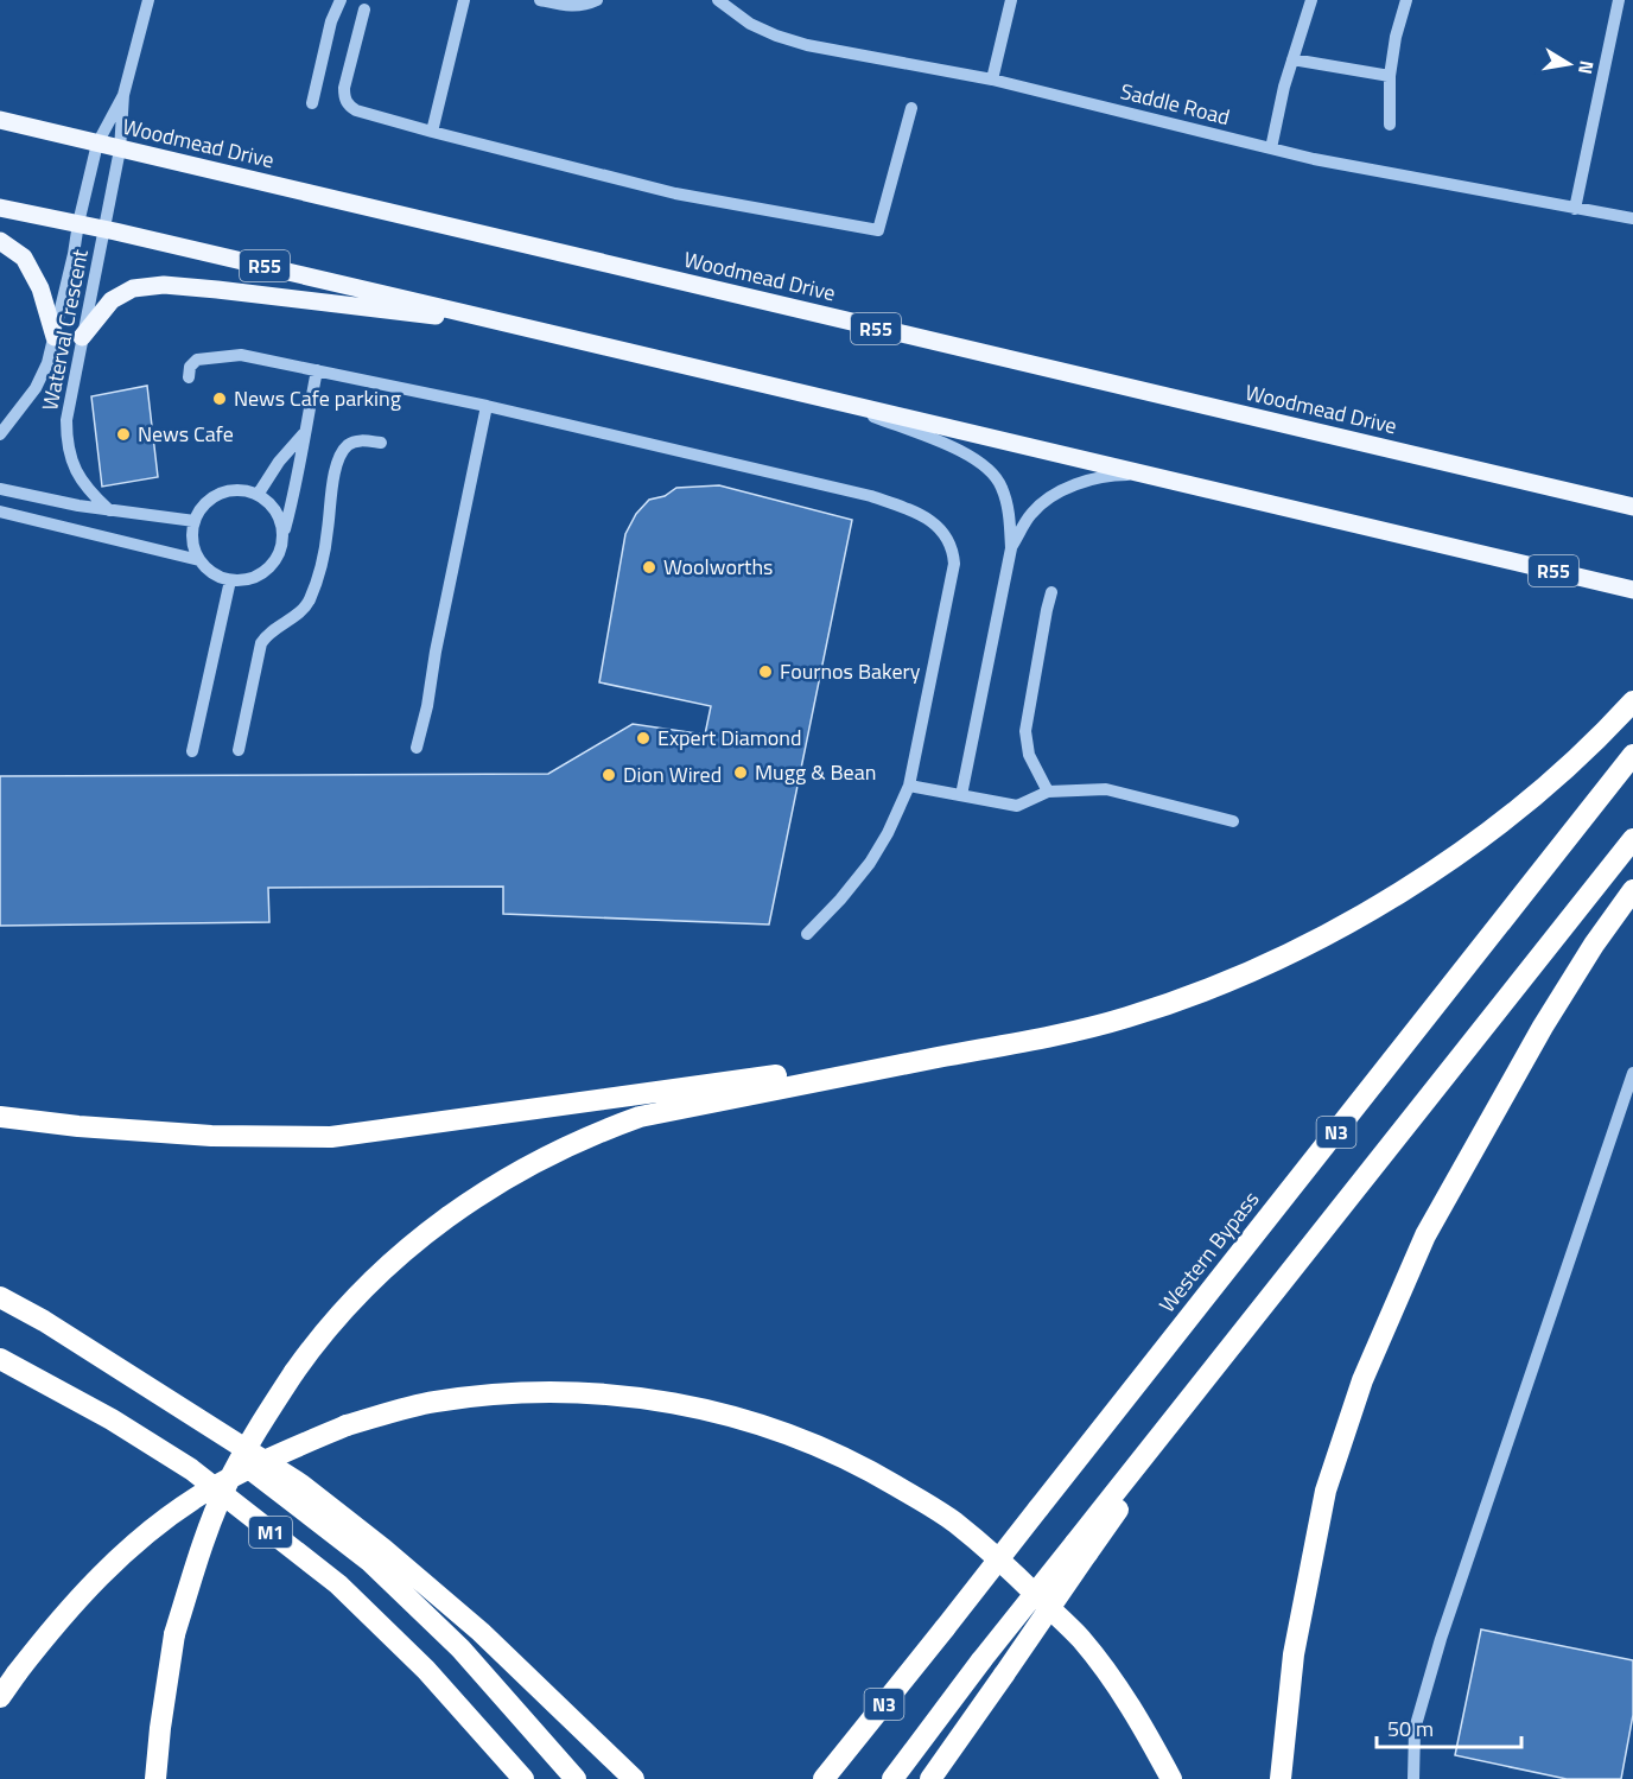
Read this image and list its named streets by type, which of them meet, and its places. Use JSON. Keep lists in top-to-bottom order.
{
  "streets": {
    "highway": ["N3", "Western Bypass", "M1"],
    "main road": ["Woodmead Drive", "R55"],
    "street": ["Saddle Road", "Waterval Crescent"]
  },
  "crossings": [
    ["Woodmead Drive", "Waterval Crescent"],
    ["R55", "Waterval Crescent"]
  ],
  "places": [
    "News Cafe parking",
    "News Cafe",
    "Woolworths",
    "Fournos Bakery",
    "Expert Diamond",
    "Mugg & Bean",
    "Dion Wired"
  ],
  "scale_bar": "50 m",
  "north": "right"
}
